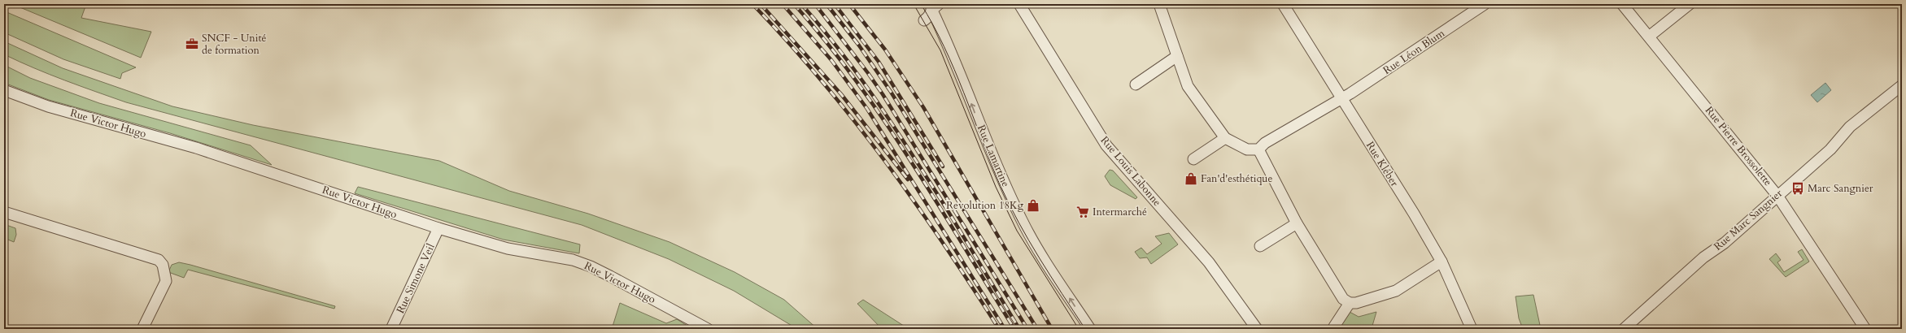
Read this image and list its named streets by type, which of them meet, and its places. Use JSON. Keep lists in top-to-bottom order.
{
  "streets": {
    "street": [
      "Rue Léon Blum",
      "Rue Victor Hugo",
      "Rue Pierre Brossolette",
      "Rue Lamartine",
      "Rue Kléber",
      "Rue Louis Labonne",
      "Rue Marc Sangnier",
      "Rue Simone Veil"
    ]
  },
  "crossings": [
    ["Rue Léon Blum", "Rue Kléber"],
    ["Rue Victor Hugo", "Rue Simone Veil"],
    ["Rue Pierre Brossolette", "Rue Marc Sangnier"]
  ],
  "one_way": ["Rue Lamartine"],
  "places": {
    "office": ["SNCF - Unité de formation"],
    "shop": ["Fan'd'esthétique", "Revolution 18Kg"],
    "bus stop": ["Marc Sangnier"],
    "supermarket": ["Intermarché"]
  }
}
